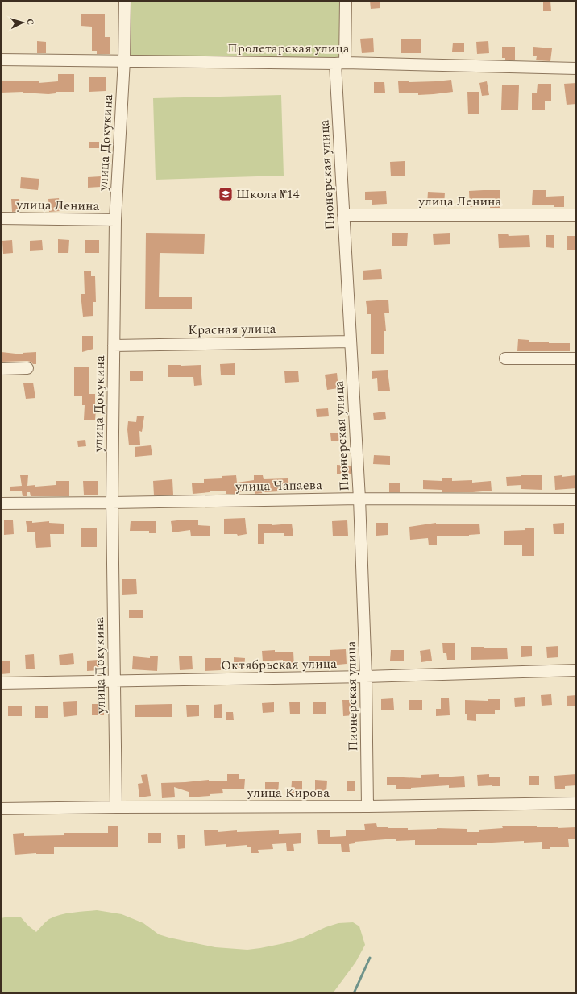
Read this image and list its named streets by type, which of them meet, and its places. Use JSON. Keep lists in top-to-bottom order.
{
  "streets": {
    "street": [
      "Пролетарская улица",
      "улица Докукина",
      "Пионерская улица",
      "улица Ленина",
      "Красная улица",
      "улица Чапаева",
      "Октябрьская улица",
      "улица Кирова"
    ]
  },
  "crossings": [
    ["Пролетарская улица", "улица Докукина"],
    ["Пролетарская улица", "Пионерская улица"],
    ["улица Докукина", "улица Ленина"],
    ["улица Докукина", "Красная улица"],
    ["улица Докукина", "улица Чапаева"],
    ["улица Докукина", "Октябрьская улица"],
    ["улица Докукина", "улица Кирова"],
    ["Пионерская улица", "улица Ленина"],
    ["Пионерская улица", "Красная улица"],
    ["Пионерская улица", "улица Чапаева"],
    ["Пионерская улица", "Октябрьская улица"],
    ["Пионерская улица", "улица Кирова"]
  ],
  "places": {
    "school or university": ["Школа №14"]
  },
  "north": "right"
}
